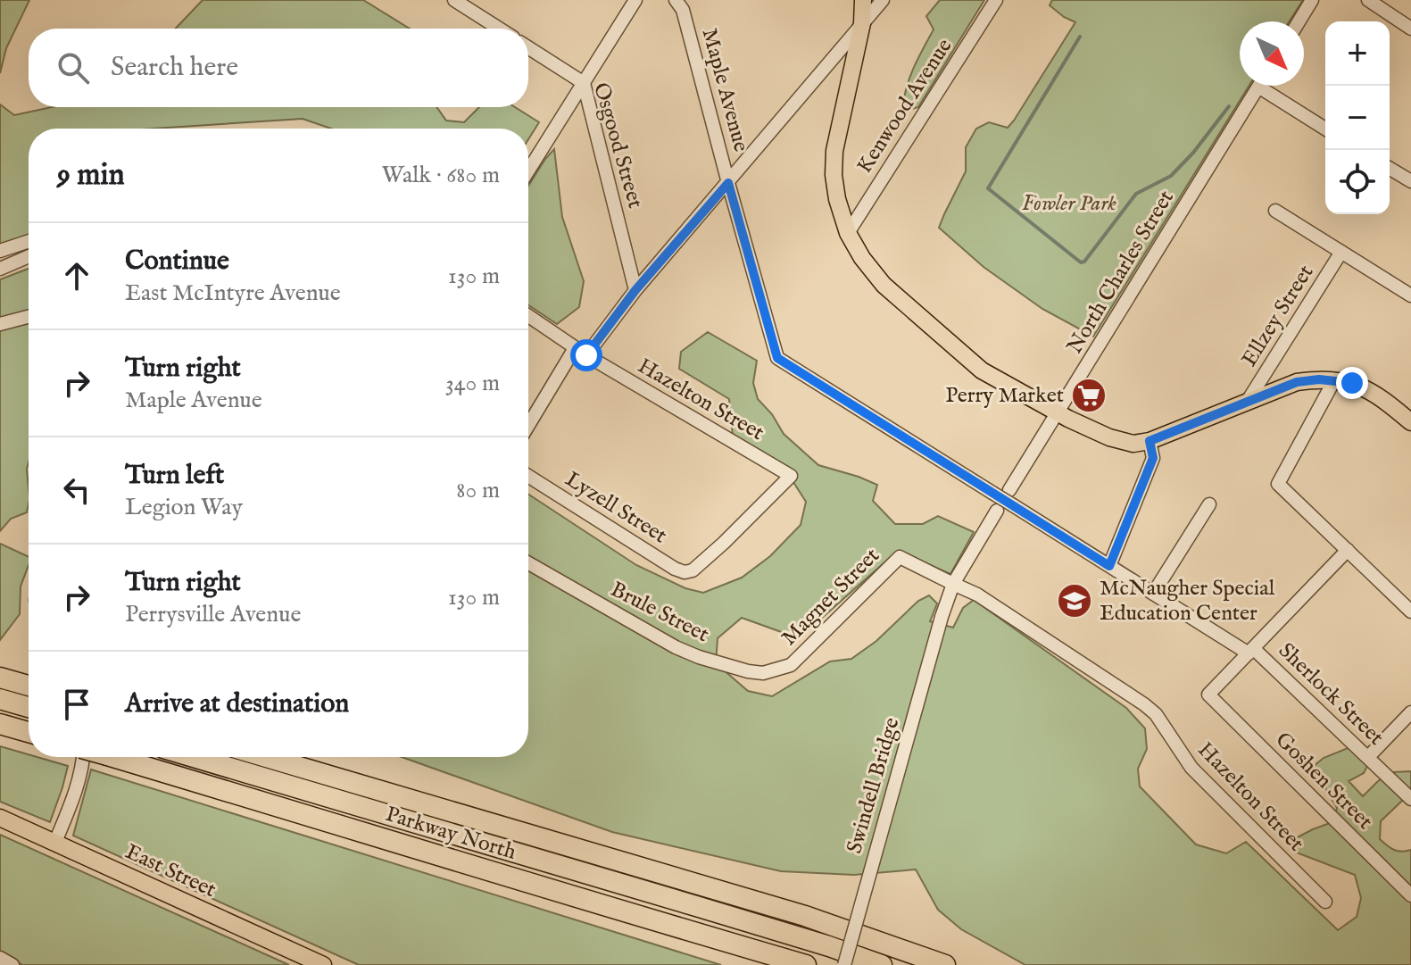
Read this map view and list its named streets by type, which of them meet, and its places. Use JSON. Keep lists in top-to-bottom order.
{
  "streets": {
    "highway": ["Parkway North"],
    "main road": ["East Street"],
    "street": [
      "Maple Avenue",
      "Kenwood Avenue",
      "Osgood Street",
      "North Charles Street",
      "Ellzey Street",
      "Hazelton Street",
      "Lyzell Street",
      "Magnet Street",
      "Brule Street",
      "Sherlock Street",
      "Goshen Street",
      "Swindell Bridge"
    ]
  },
  "crossings": [
    ["Maple Avenue", "Sherlock Street"],
    ["Maple Avenue", "Goshen Street"],
    ["Hazelton Street", "Lyzell Street"],
    ["Hazelton Street", "Magnet Street"],
    ["Hazelton Street", "Swindell Bridge"],
    ["Magnet Street", "Brule Street"],
    ["Sherlock Street", "Goshen Street"]
  ],
  "parks": ["Fowler Park"],
  "places": {
    "supermarket": ["Perry Market"],
    "school or university": ["McNaugher Special Education Center"]
  },
  "north": "bottom right",
  "page": {
    "map_buttons": ["+", "−"],
    "search": "Search here",
    "heading": ["9 min", "Walk · 680 m"],
    "list": [
      ["Continue", "East McIntyre Avenue", "130 m"],
      ["Turn right", "Maple Avenue", "340 m"],
      ["Turn left", "Legion Way", "80 m"],
      ["Turn right", "Perrysville Avenue", "130 m"],
      "Arrive at destination"
    ]
  }
}
